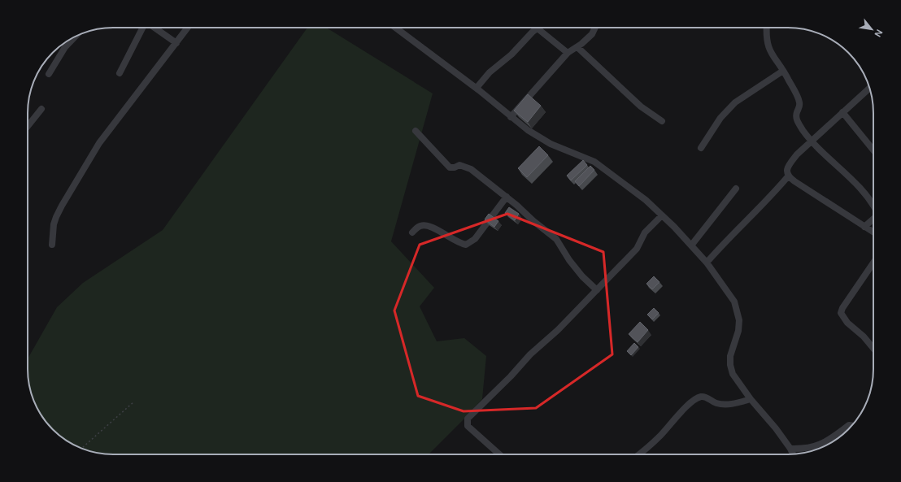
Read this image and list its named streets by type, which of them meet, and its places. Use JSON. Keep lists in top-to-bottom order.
{
  "north": "bottom right"
}
